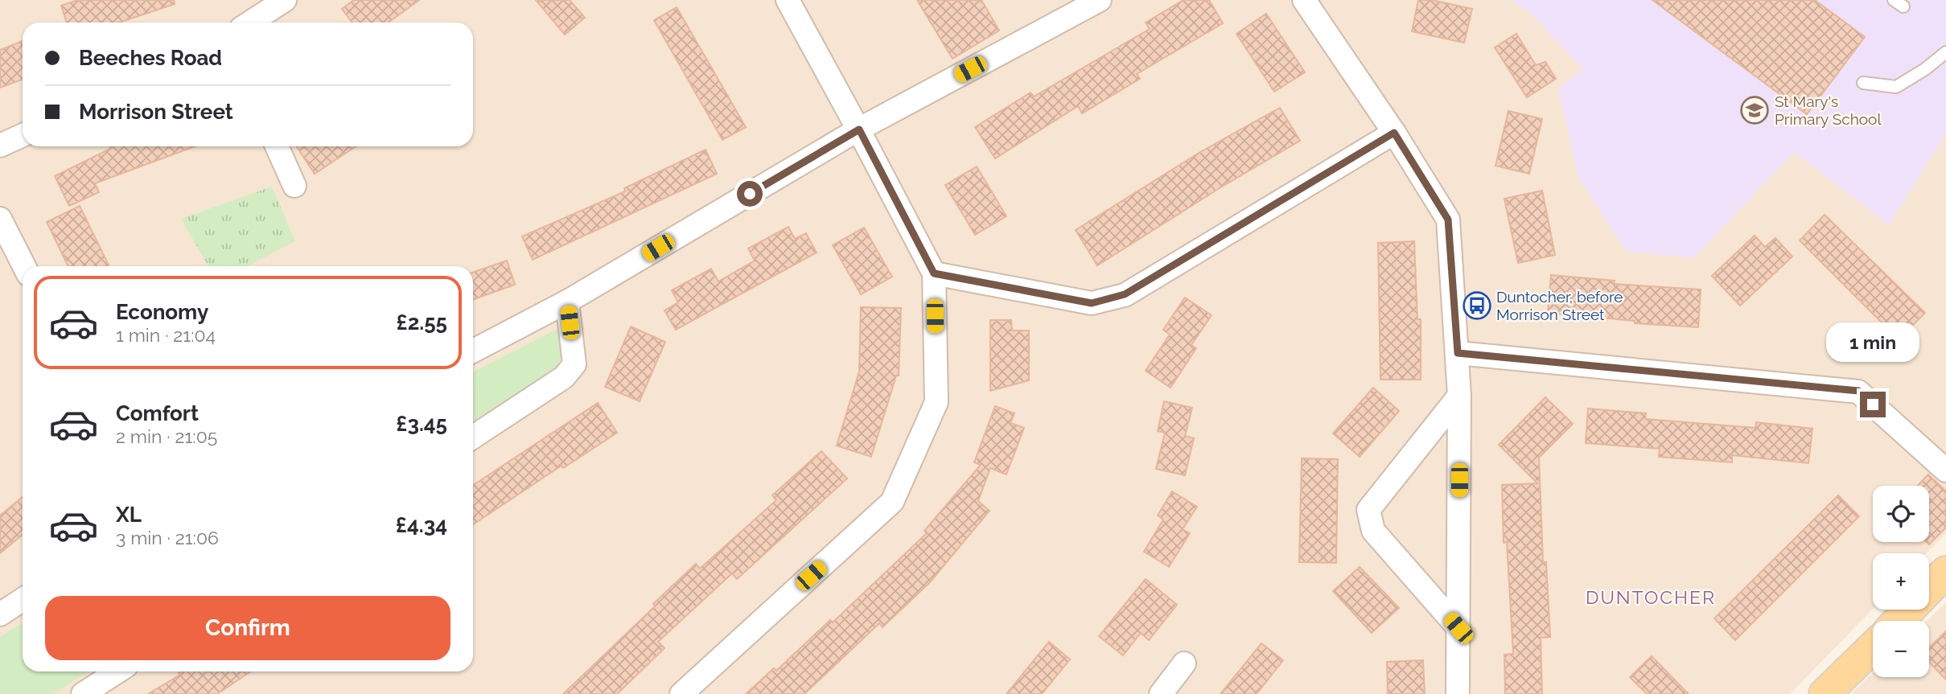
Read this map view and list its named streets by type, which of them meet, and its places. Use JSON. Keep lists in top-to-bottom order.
{
  "districts": ["DUNTOCHER"],
  "places": {
    "school or university": ["St Mary's Primary School"],
    "bus stop": ["Duntocher, before Morrison Street"]
  },
  "page": {
    "banner": ["Beeches Road", "Morrison Street"],
    "list": [
      {
        "name": "Economy",
        "note": "1 min · 21:04",
        "value": "£2.55"
      },
      {
        "name": "Comfort",
        "note": "2 min · 21:05",
        "value": "£3.45"
      },
      {
        "name": "XL",
        "note": "3 min · 21:06",
        "value": "£4.34"
      }
    ],
    "bubble": "1 min",
    "map_buttons": ["+", "−"],
    "buttons": "Confirm"
  }
}
